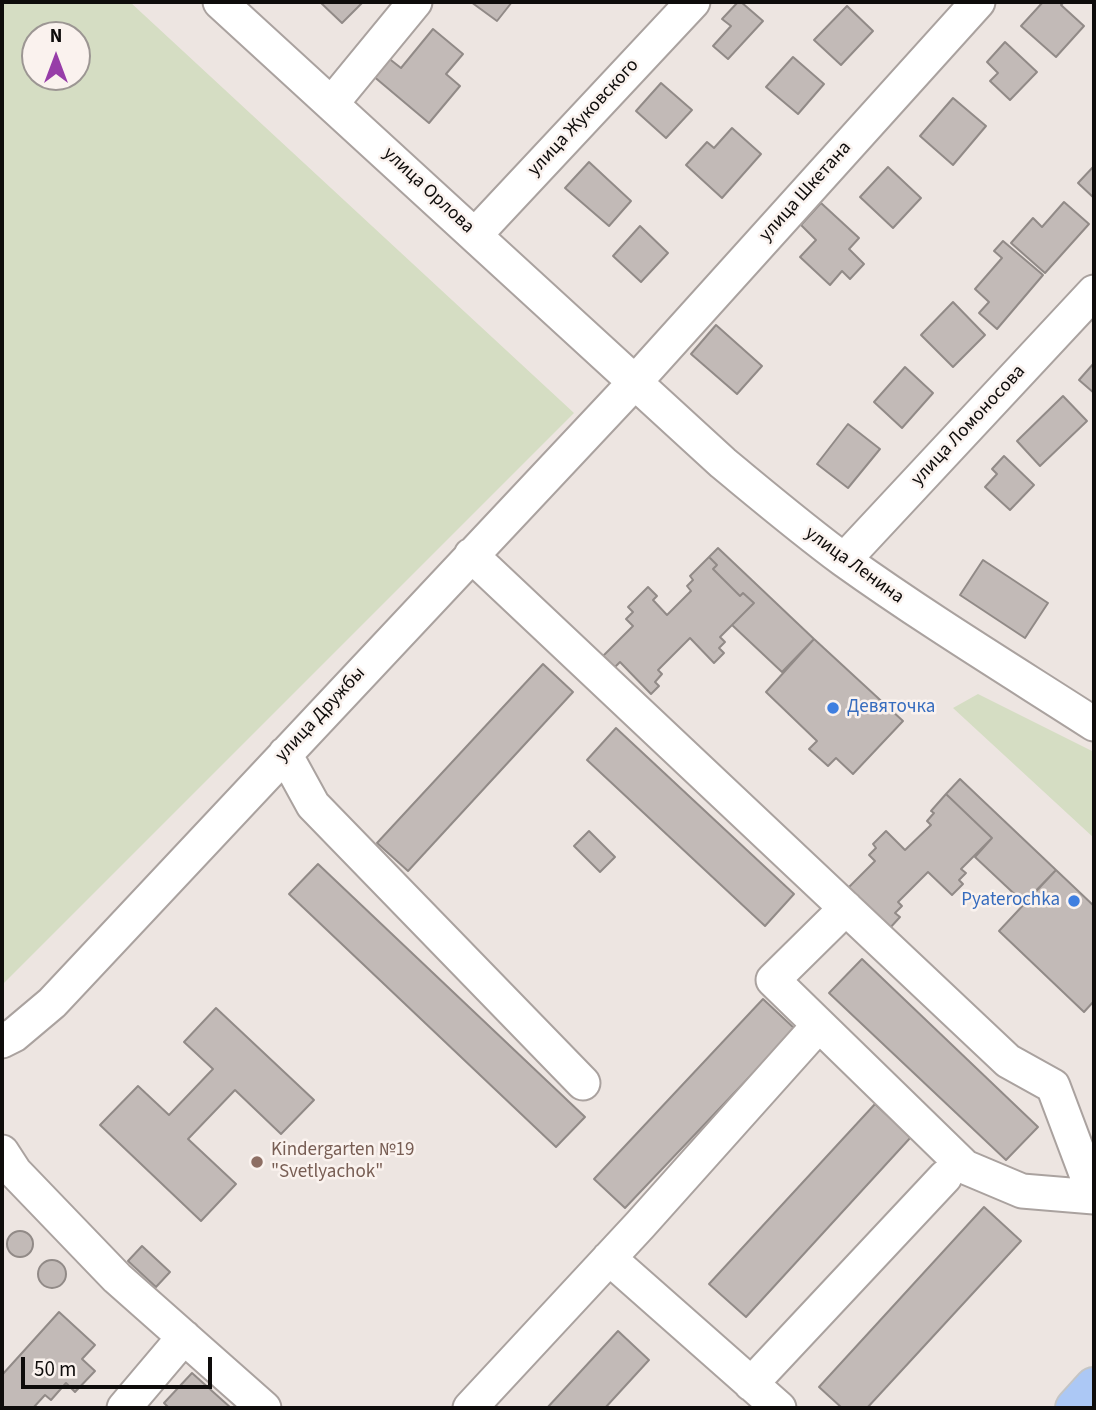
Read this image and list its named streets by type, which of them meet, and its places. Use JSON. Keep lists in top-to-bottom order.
{
  "streets": {
    "street": [
      "улица Жуковского",
      "улица Орлова",
      "улица Шкетана",
      "улица Ломоносова",
      "улица Ленина",
      "улица Дружбы"
    ]
  },
  "crossings": [
    ["улица Жуковского", "улица Орлова"],
    ["улица Орлова", "улица Шкетана"],
    ["улица Орлова", "улица Ленина"],
    ["улица Орлова", "улица Дружбы"],
    ["улица Шкетана", "улица Ленина"],
    ["улица Шкетана", "улица Дружбы"],
    ["улица Ломоносова", "улица Ленина"],
    ["улица Ленина", "улица Дружбы"]
  ],
  "places": ["Девяточка", "Pyaterochka", "Kindergarten №19 \"Svetlyachok\""],
  "scale_bar": "50 m",
  "north": "top"
}
